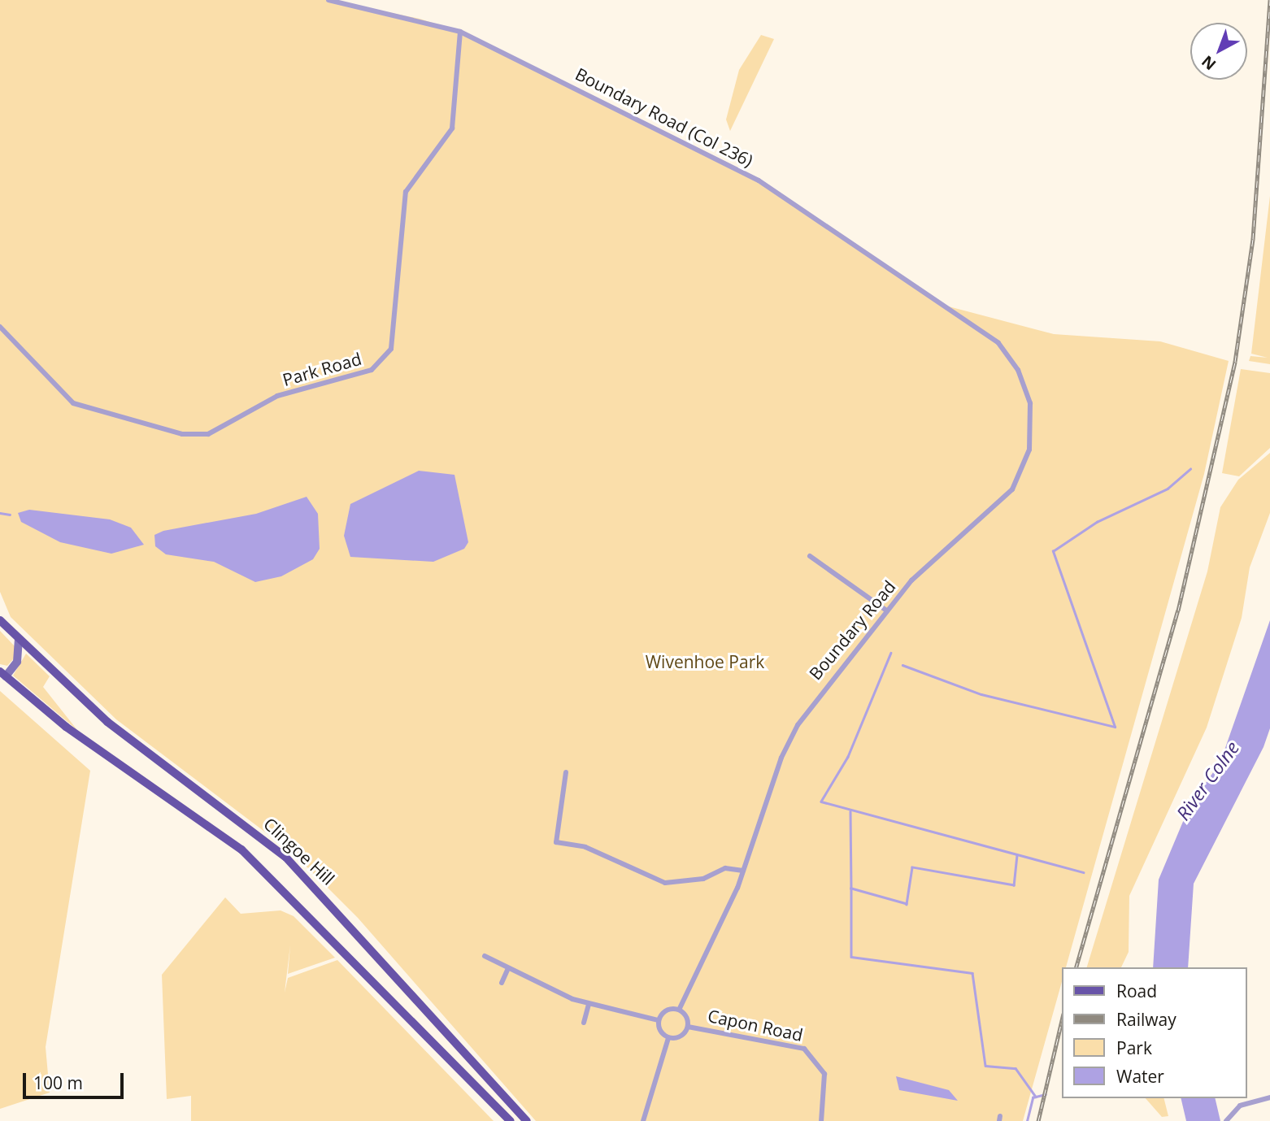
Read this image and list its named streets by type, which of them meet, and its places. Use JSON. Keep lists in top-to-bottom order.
{
  "streets": {
    "main road": ["Clingoe Hill"],
    "street": [
      "Boundary Road (Col 236)",
      "Park Road",
      "Boundary Road",
      "Capon Road"
    ]
  },
  "crossings": [
    ["Boundary Road (Col 236)", "Park Road"],
    ["Boundary Road (Col 236)", "Boundary Road"],
    ["Boundary Road", "Capon Road"]
  ],
  "water": ["River Colne"],
  "parks": ["Wivenhoe Park"],
  "legend": [
    "Road",
    "Railway",
    "Park",
    "Water"
  ],
  "scale_bar": "100 m",
  "north": "bottom left"
}
